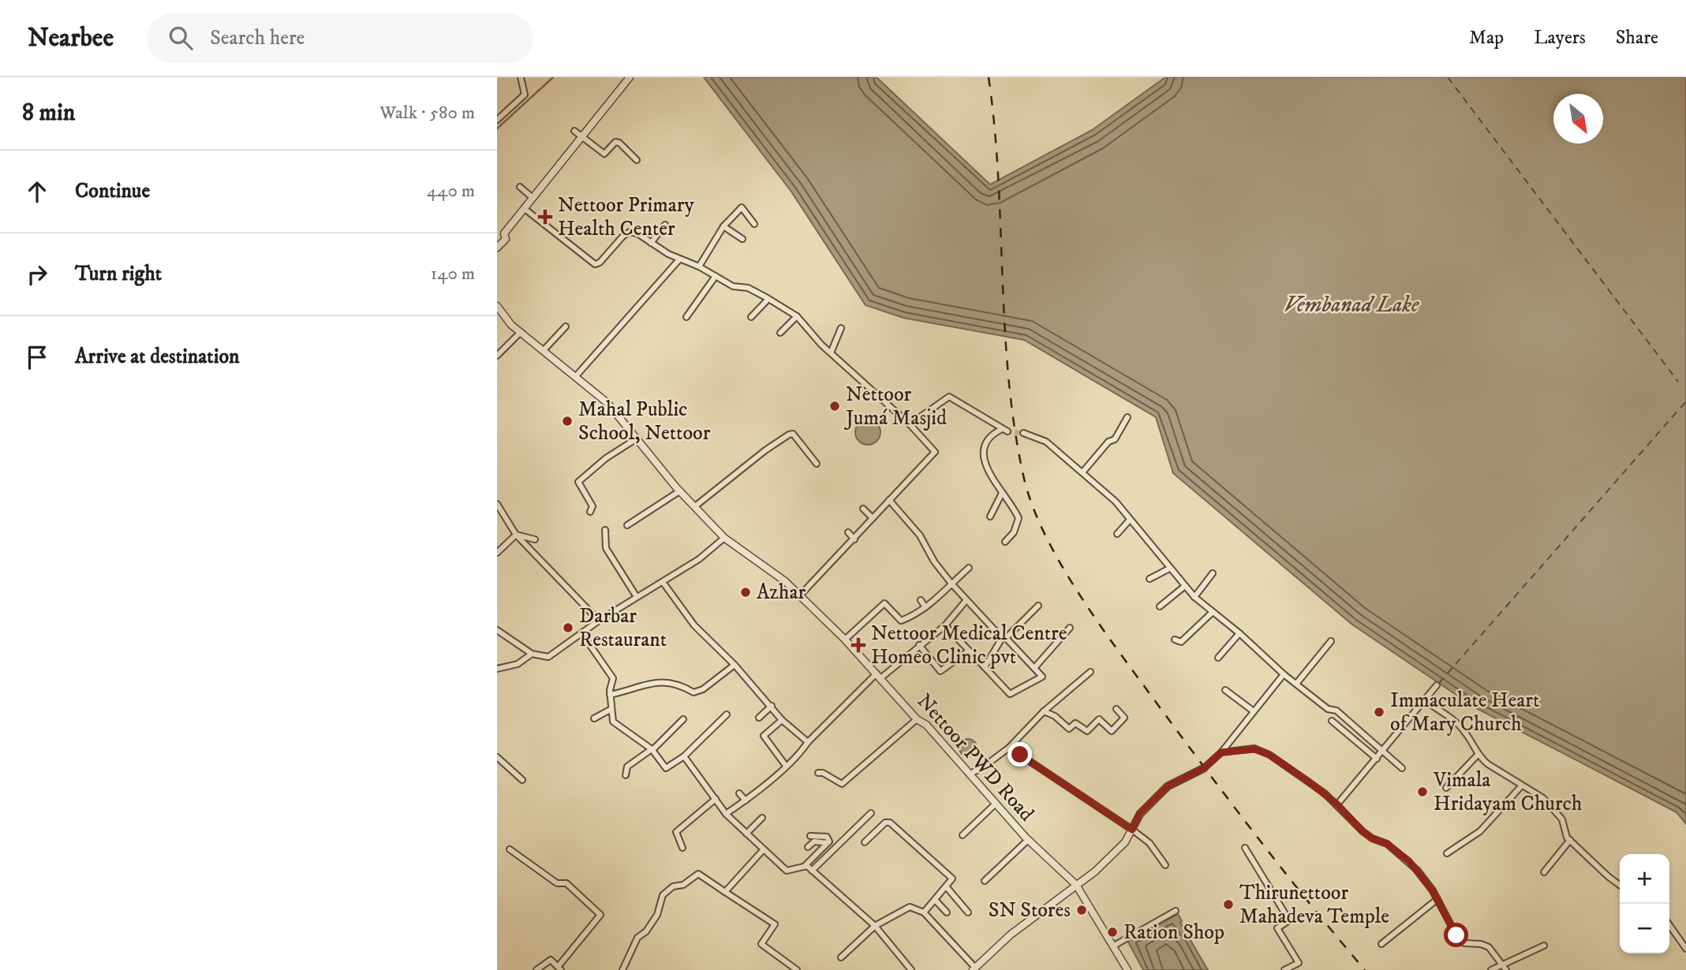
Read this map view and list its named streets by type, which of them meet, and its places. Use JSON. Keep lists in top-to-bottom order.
{
  "streets": {
    "street": ["Nettoor PWD Road"]
  },
  "water": ["Vembanad Lake"],
  "places": {
    "health": ["Nettoor Primary Health Center", "Nettoor Medical Centre Homeo Clinic pvt"],
    "other": [
      "Nettoor Jumá Masjid",
      "Mahal Public School, Nettoor",
      "Azhar",
      "Darbar Restaurant",
      "Immaculate Heart of Mary Church",
      "Vimala Hridayam Church",
      "Thirunettoor Mahadeva Temple",
      "SN Stores",
      "Ration Shop"
    ]
  },
  "north": "bottom right",
  "page": {
    "header": "Nearbee",
    "search": "Search here",
    "nav": ["Map", "Layers", "Share"],
    "heading": ["8 min", "Walk · 580 m"],
    "list": [
      ["Continue", "440 m"],
      ["Turn right", "140 m"],
      "Arrive at destination"
    ],
    "map_buttons": ["+", "−"]
  }
}
